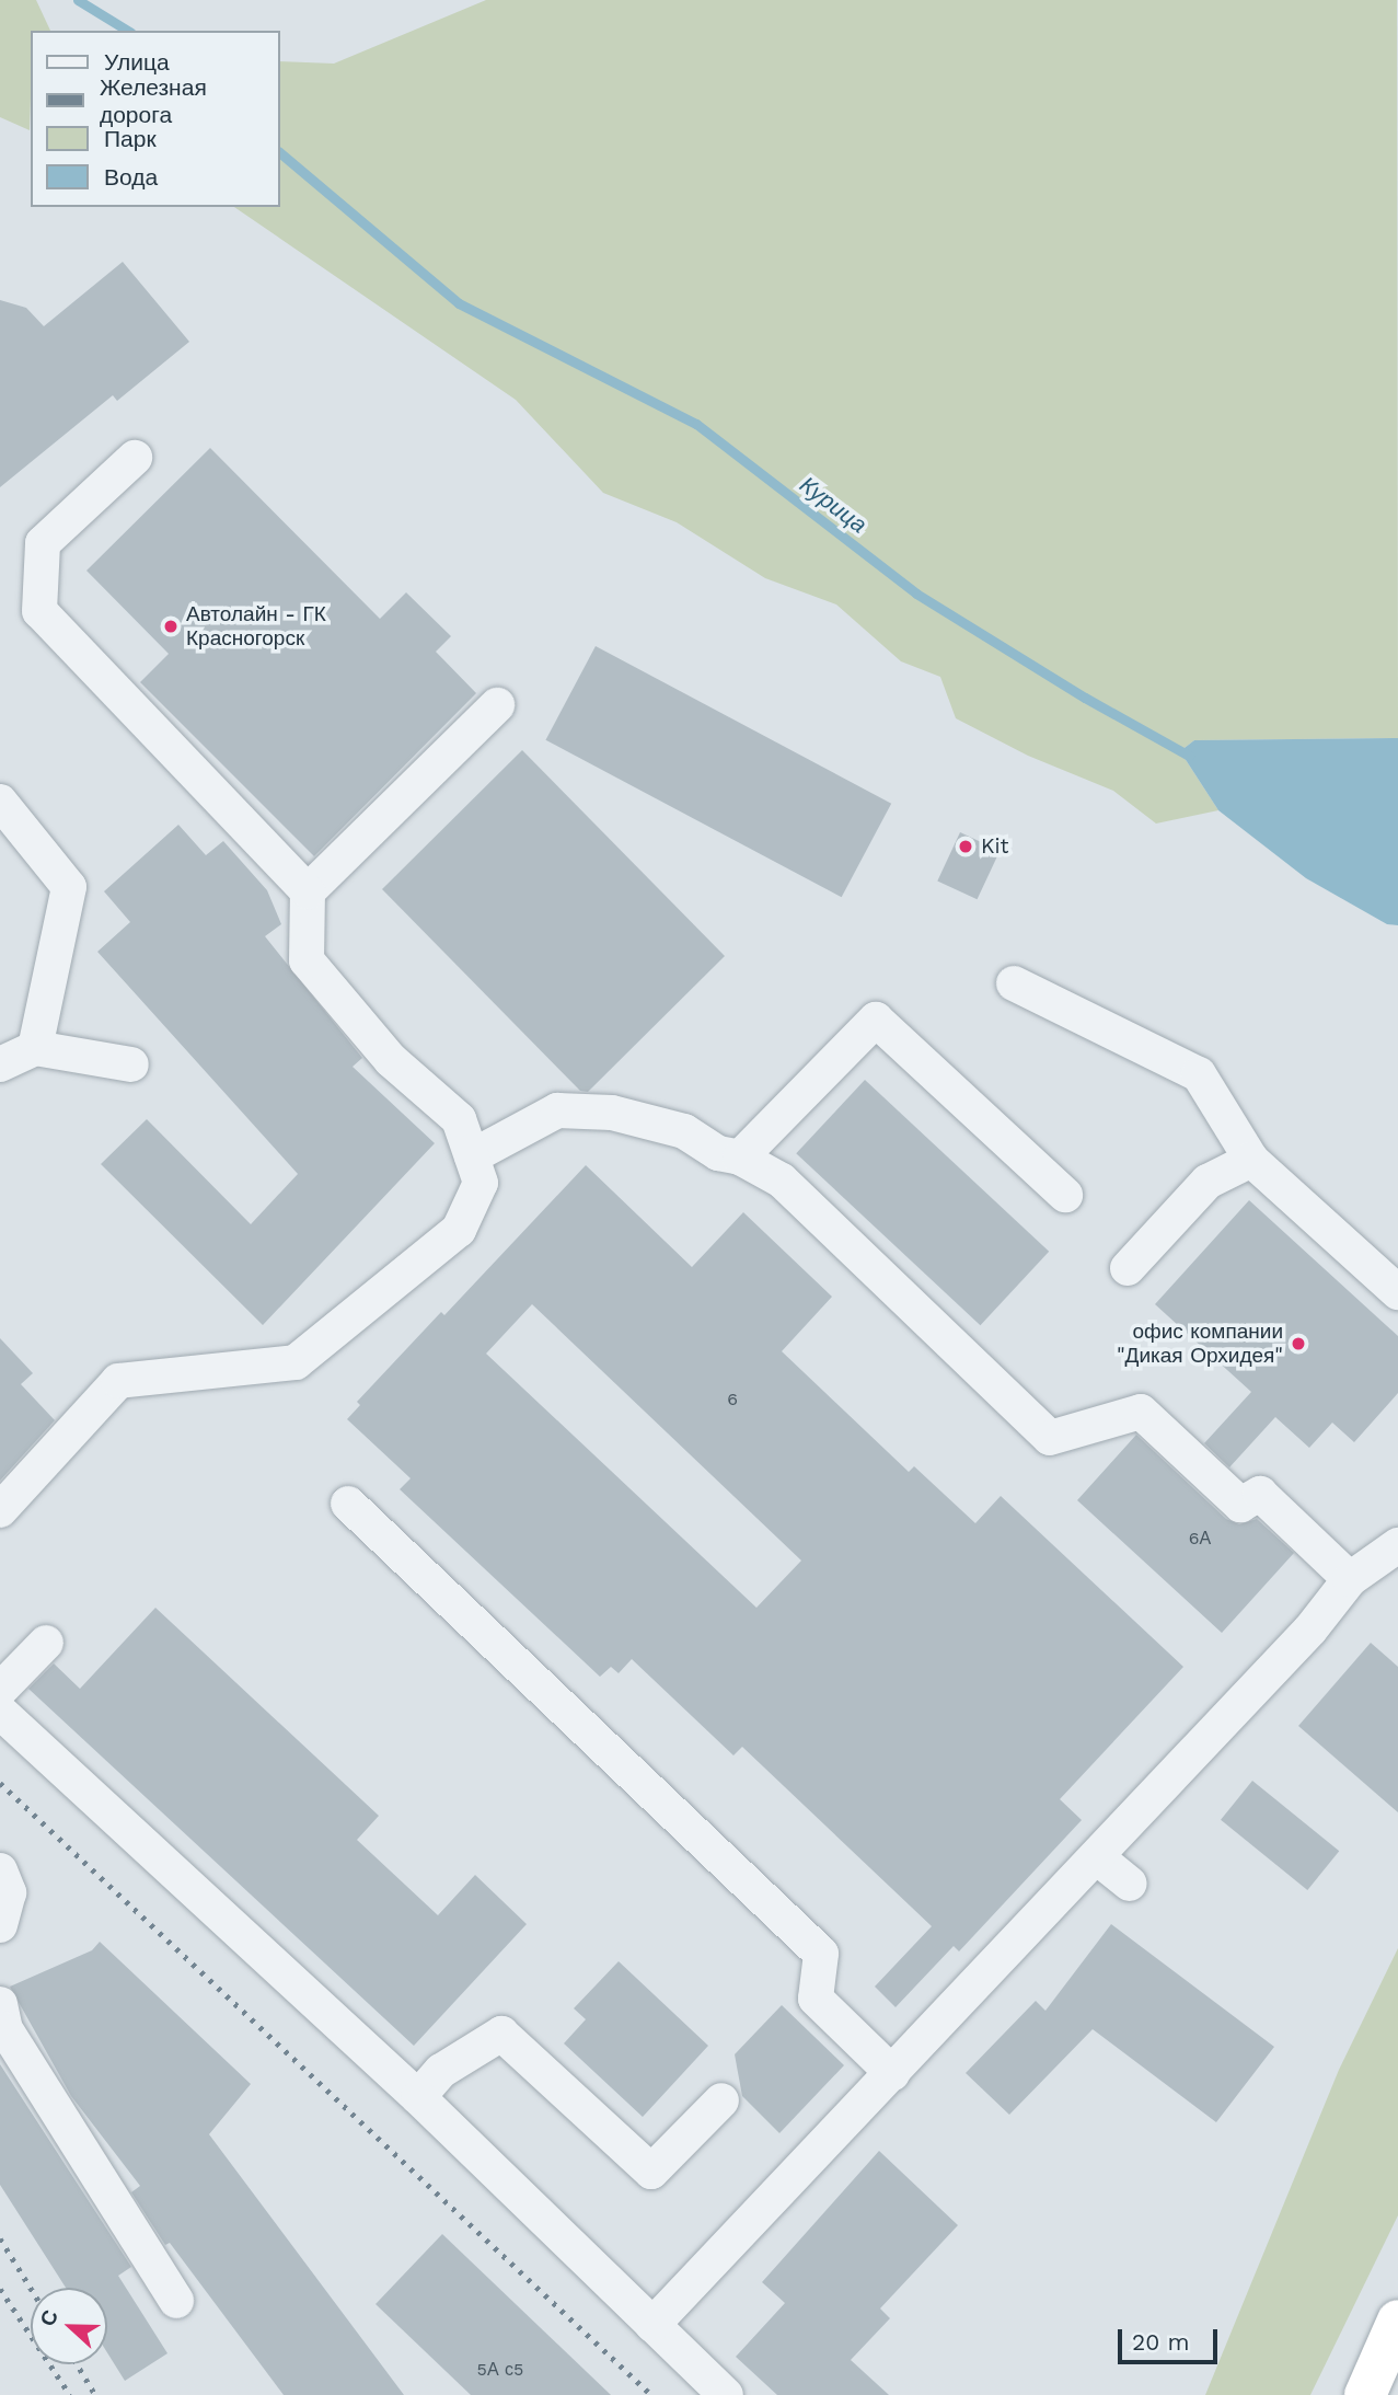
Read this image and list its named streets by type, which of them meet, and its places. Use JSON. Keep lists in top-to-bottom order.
{
  "water": ["Курица"],
  "places": ["Автолайн - ГК Красногорск", "Kit", "офис компании \"Дикая Орхидея\""],
  "house_numbers": ["6", "6А", "5А с5"],
  "legend": [
    "Улица",
    "Железная дорога",
    "Парк",
    "Вода"
  ],
  "scale_bar": "20 m",
  "north": "left"
}
